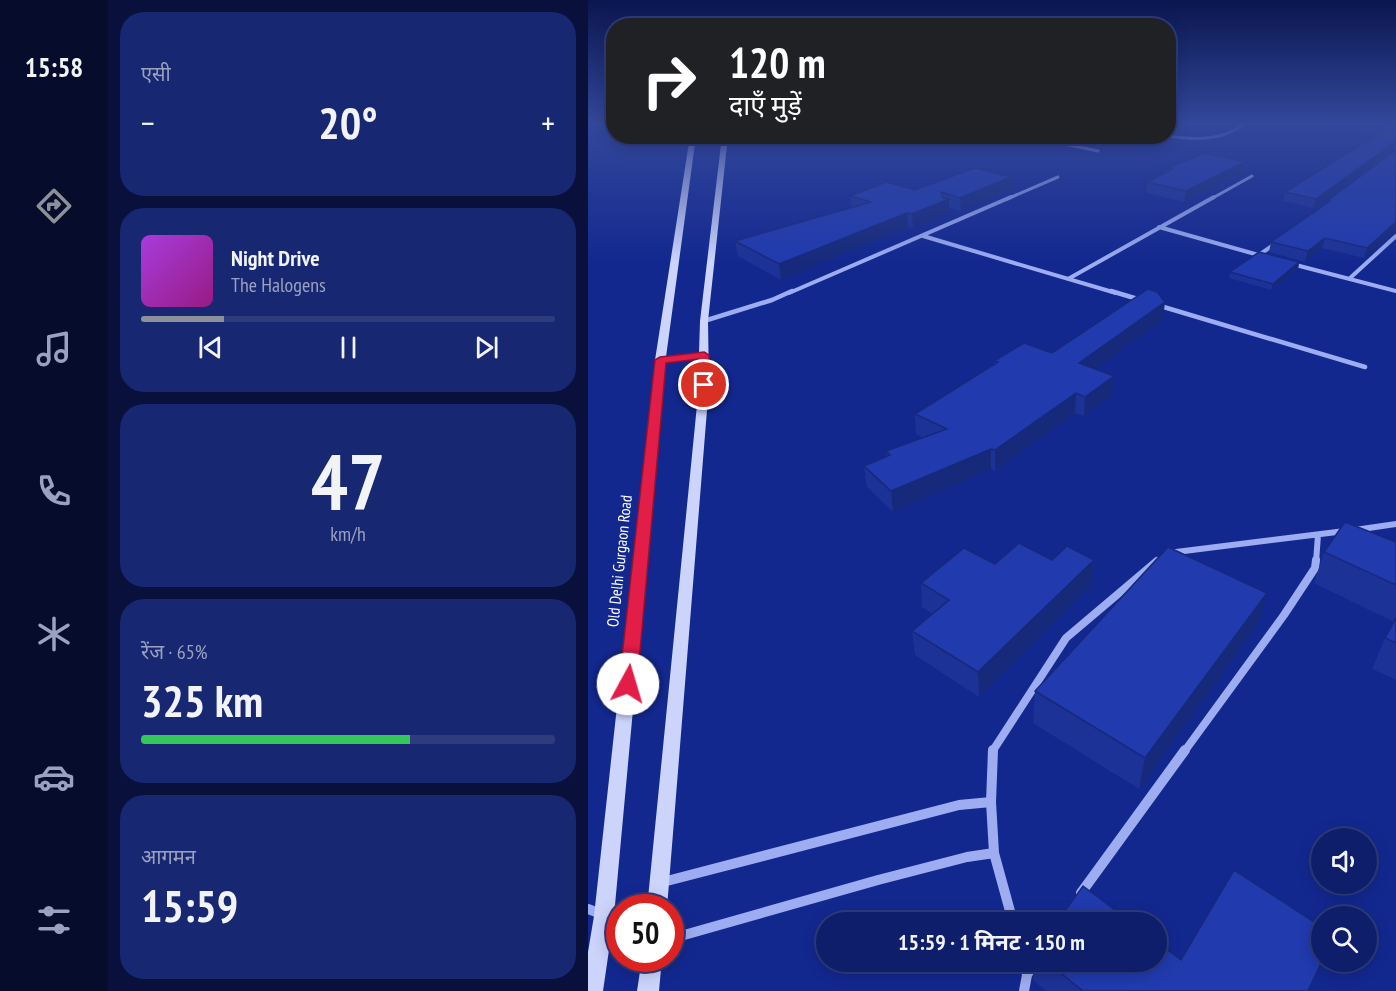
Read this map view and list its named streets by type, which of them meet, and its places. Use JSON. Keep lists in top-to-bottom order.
{
  "streets": {
    "main road": ["Old Delhi Gurgaon Road"]
  },
  "page": {
    "tabs": "15:58",
    "tile": [
      "एसी",
      ["47", "km/h"],
      ["रेंज · 65%", "325 km"],
      ["आगमन", "15:59"]
    ],
    "turn": ["120 m", "दाएँ मुड़ें"],
    "heat": ["−", "20°", "+"],
    "song": ["Night Drive", "The Halogens"],
    "limit": "50",
    "trip": "15:59 · 1 मिनट · 150 m"
  }
}
